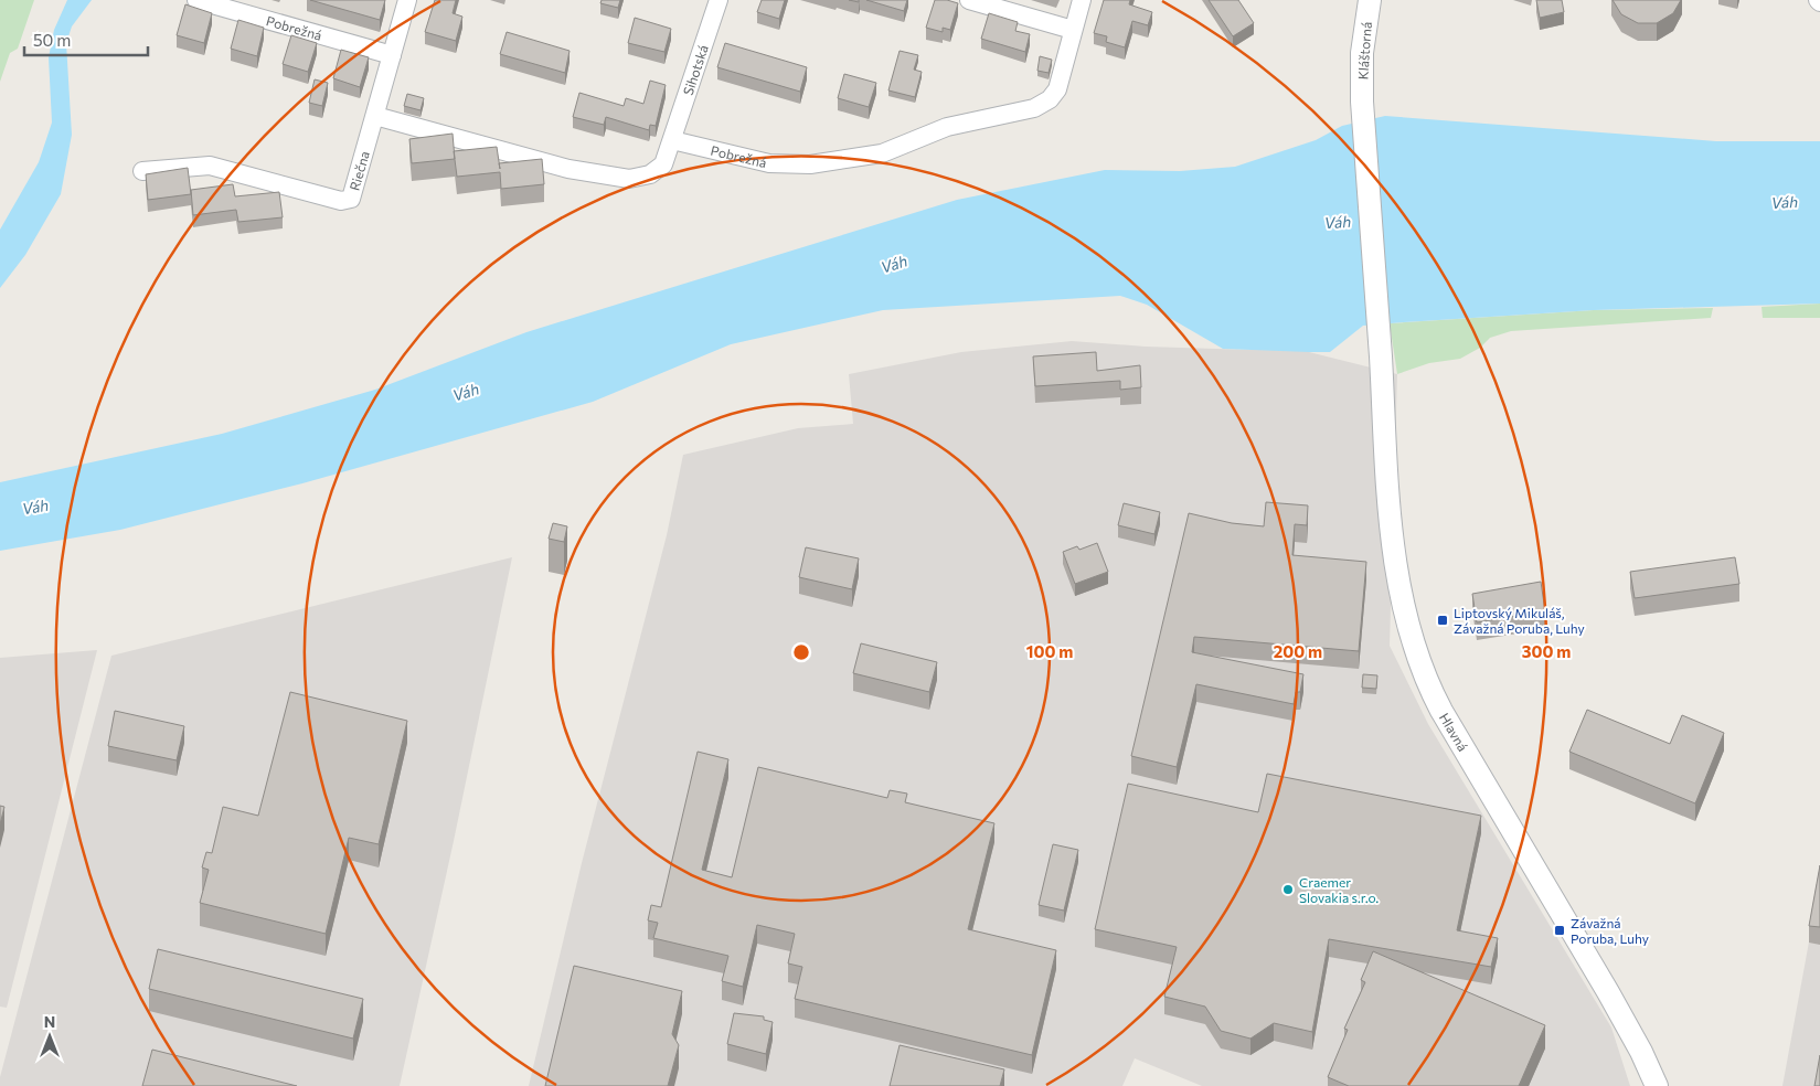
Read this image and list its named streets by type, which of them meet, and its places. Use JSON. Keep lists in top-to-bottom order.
{
  "streets": {
    "street": [
      "Pobrežná",
      "Kláštorná",
      "Sihotská",
      "Riečna",
      "Hlavná"
    ]
  },
  "crossings": [
    ["Pobrežná", "Sihotská"],
    ["Pobrežná", "Riečna"],
    ["Kláštorná", "Hlavná"]
  ],
  "water": ["Váh"],
  "places": {
    "transit": ["Liptovský Mikuláš, Závažná Poruba, Luhy", "Závažná Poruba, Luhy"],
    "other": ["Craemer Slovakia s.r.o."]
  },
  "scale_bar": "50 m",
  "north": "top",
  "rings": ["100 m", "200 m", "300 m"]
}
